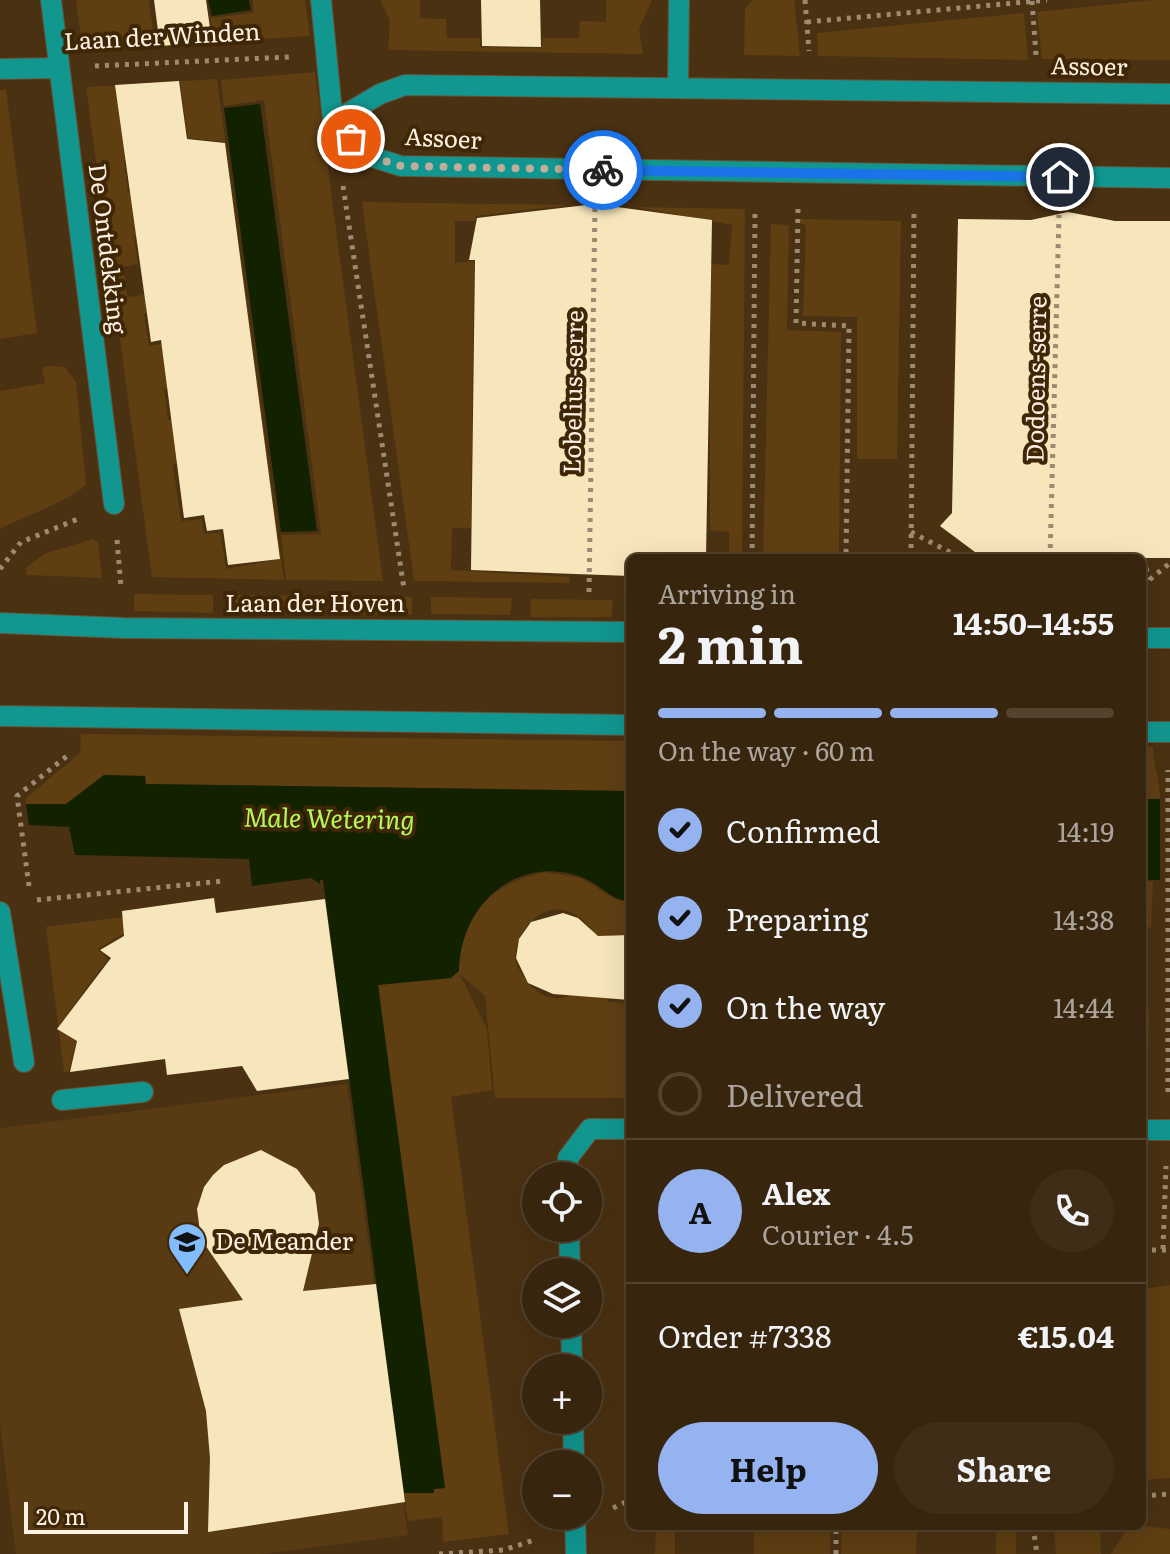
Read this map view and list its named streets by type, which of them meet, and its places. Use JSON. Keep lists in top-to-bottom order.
{
  "streets": {
    "street": [
      "Laan der Winden",
      "Assoer",
      "De Ontdekking",
      "Laan der Hoven"
    ],
    "path": ["Dodoens-serre", "Lobelius-serre"]
  },
  "crossings": [
    ["Laan der Winden", "De Ontdekking"]
  ],
  "water": ["Male Wetering"],
  "places": {
    "school or university": ["De Meander"]
  },
  "scale_bar": "20 m",
  "page": {
    "heading": ["2 min", "Arriving in", "14:50–14:55"],
    "panel": [
      "Alex",
      "Courier · 4.5",
      "Order #7338",
      "€15.04"
    ],
    "bar": "On the way · 60 m",
    "list": [
      ["Confirmed", "14:19"],
      ["Preparing", "14:38"],
      ["On the way", "14:44"],
      "Delivered"
    ],
    "map_buttons": ["+", "−"],
    "round": "A",
    "buttons": ["Help", "Share"],
    "scale": "20 m"
  }
}
